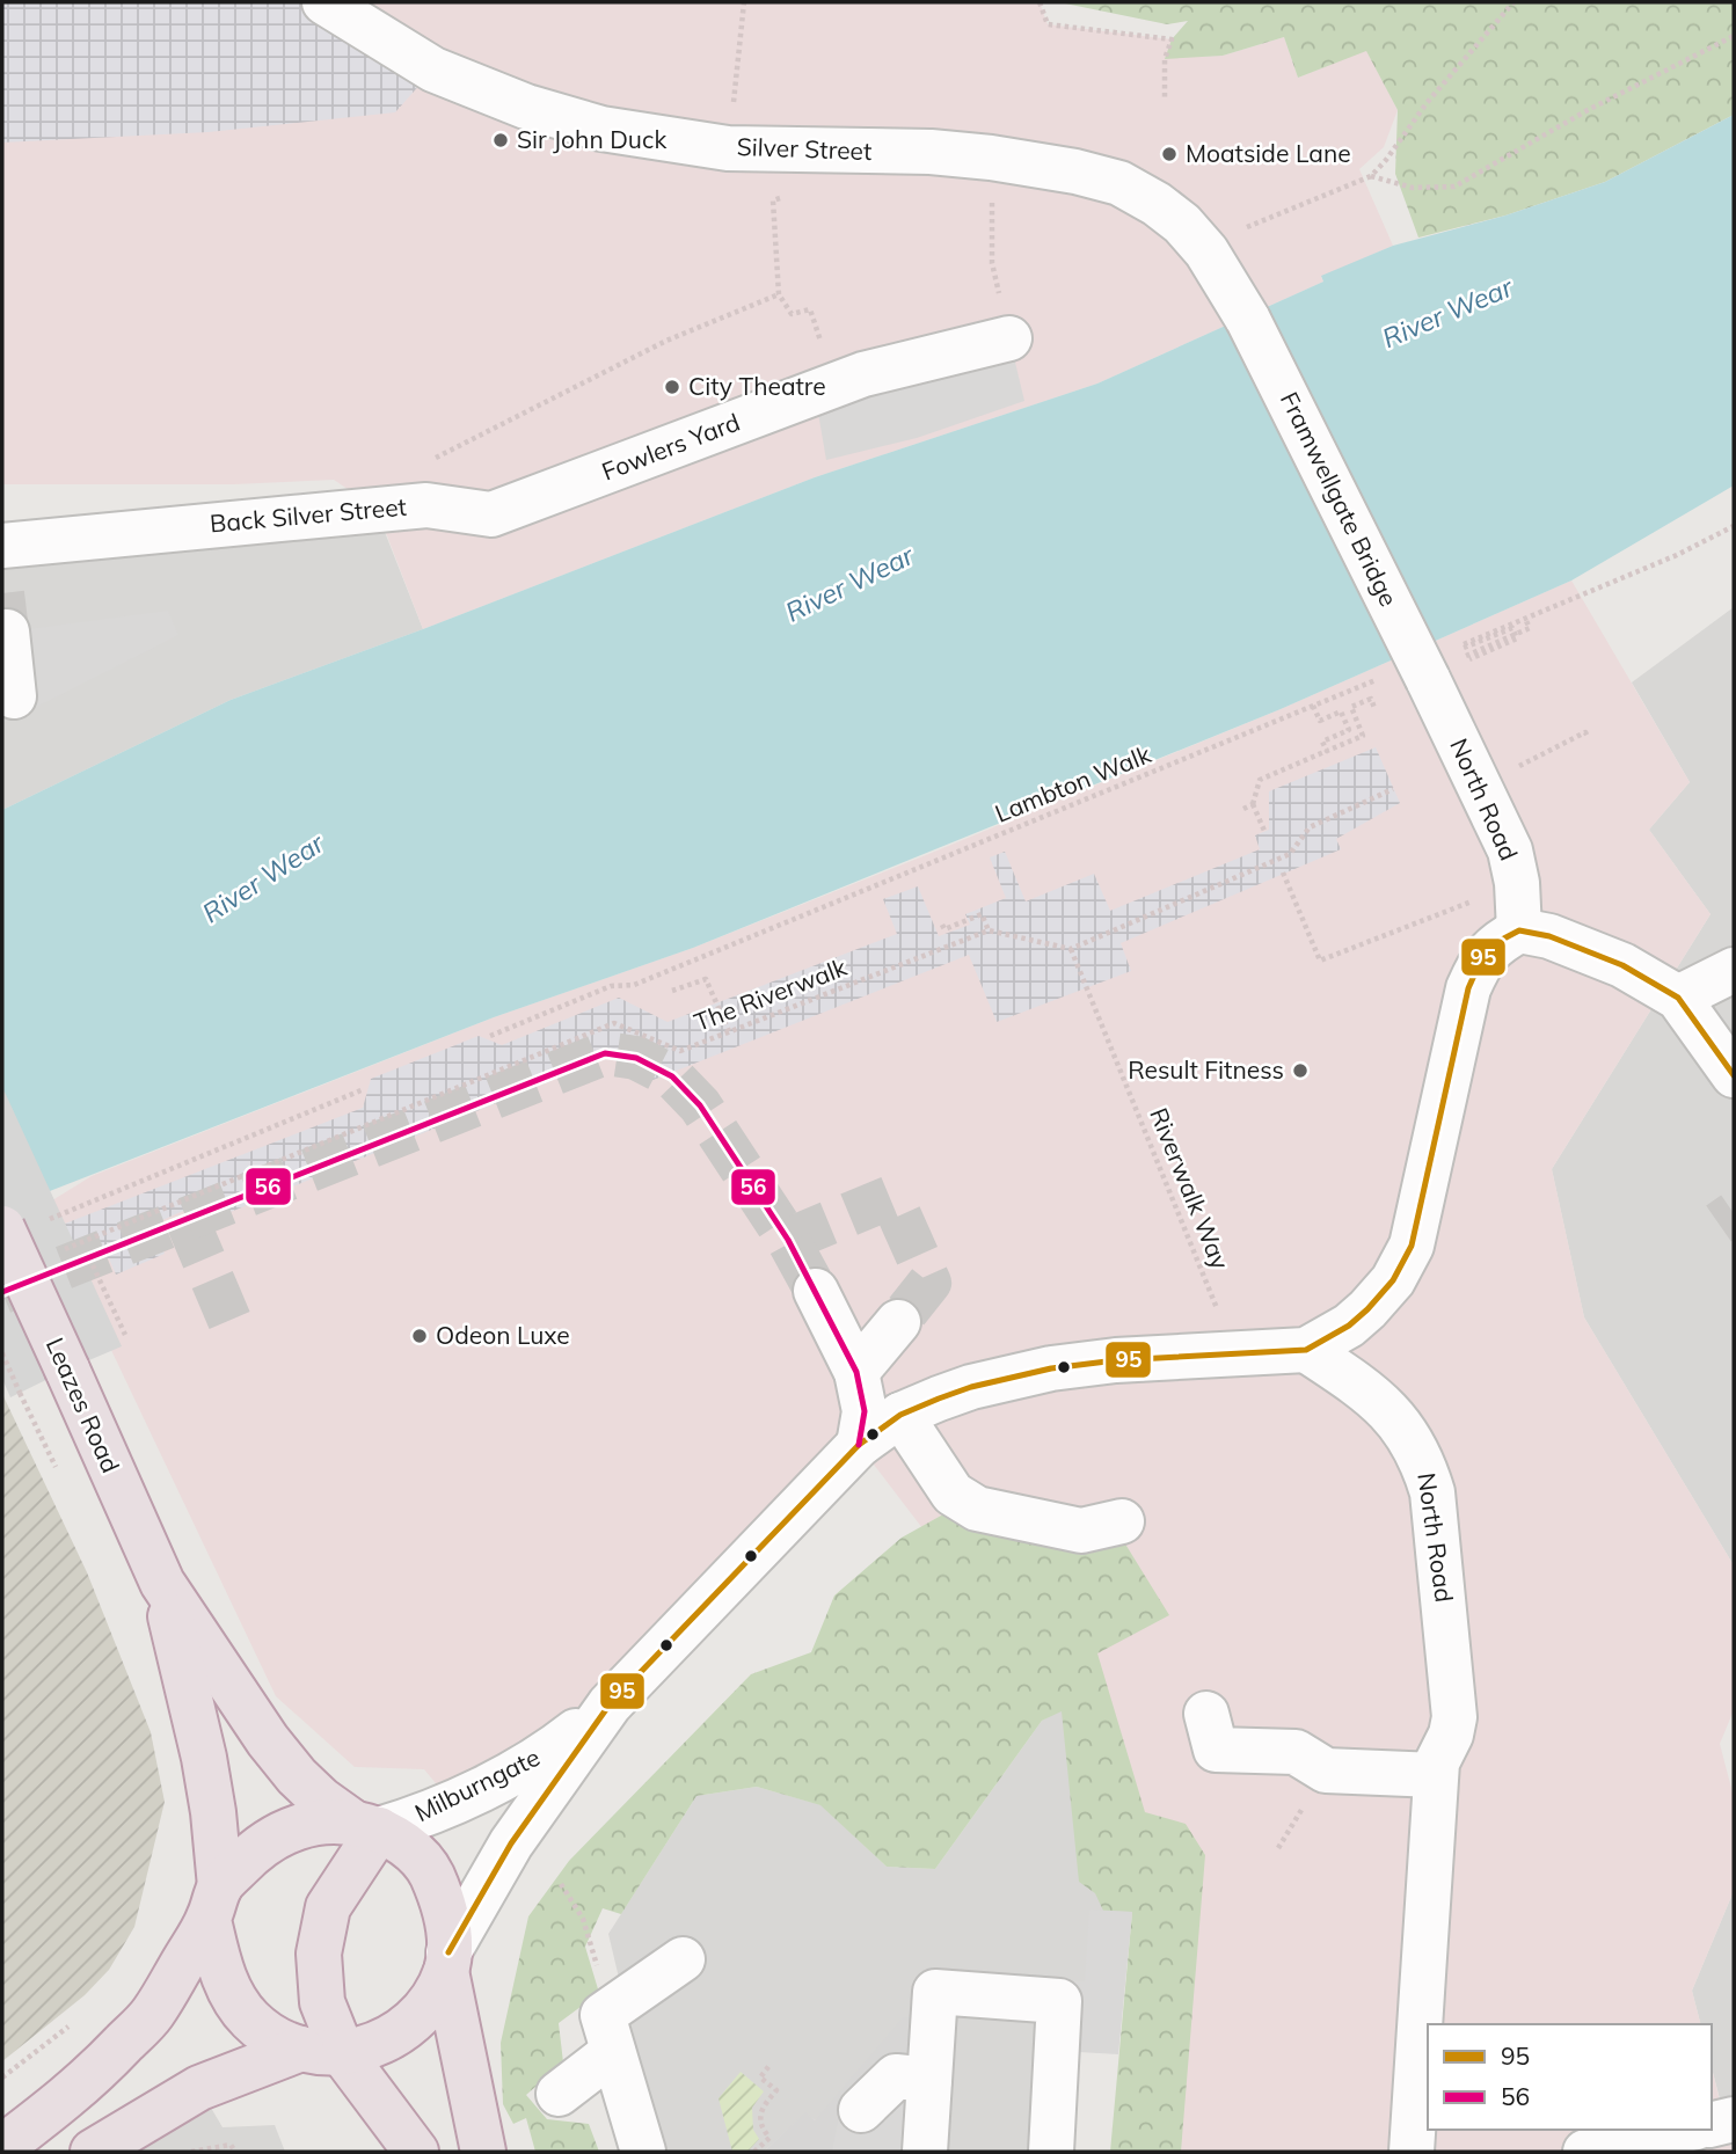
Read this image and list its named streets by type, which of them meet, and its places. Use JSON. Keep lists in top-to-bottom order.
{
  "streets": {
    "highway": ["Leazes Road"],
    "street": [
      "Silver Street",
      "Fowlers Yard",
      "Framwellgate Bridge",
      "Back Silver Street",
      "North Road",
      "Milburngate"
    ],
    "path": ["Lambton Walk", "The Riverwalk", "Riverwalk Way"]
  },
  "crossings": [
    ["Silver Street", "Framwellgate Bridge"],
    ["Fowlers Yard", "Back Silver Street"],
    ["Framwellgate Bridge", "Lambton Walk"],
    ["Framwellgate Bridge", "North Road"],
    ["Lambton Walk", "North Road"],
    ["North Road", "Milburngate"],
    ["Leazes Road", "Milburngate"]
  ],
  "water": ["River Wear"],
  "places": [
    "Sir John Duck",
    "Moatside Lane",
    "City Theatre",
    "Result Fitness",
    "Odeon Luxe"
  ],
  "lines": ["transit line 95", "transit line 56"],
  "legend": ["95", "56"]
}
